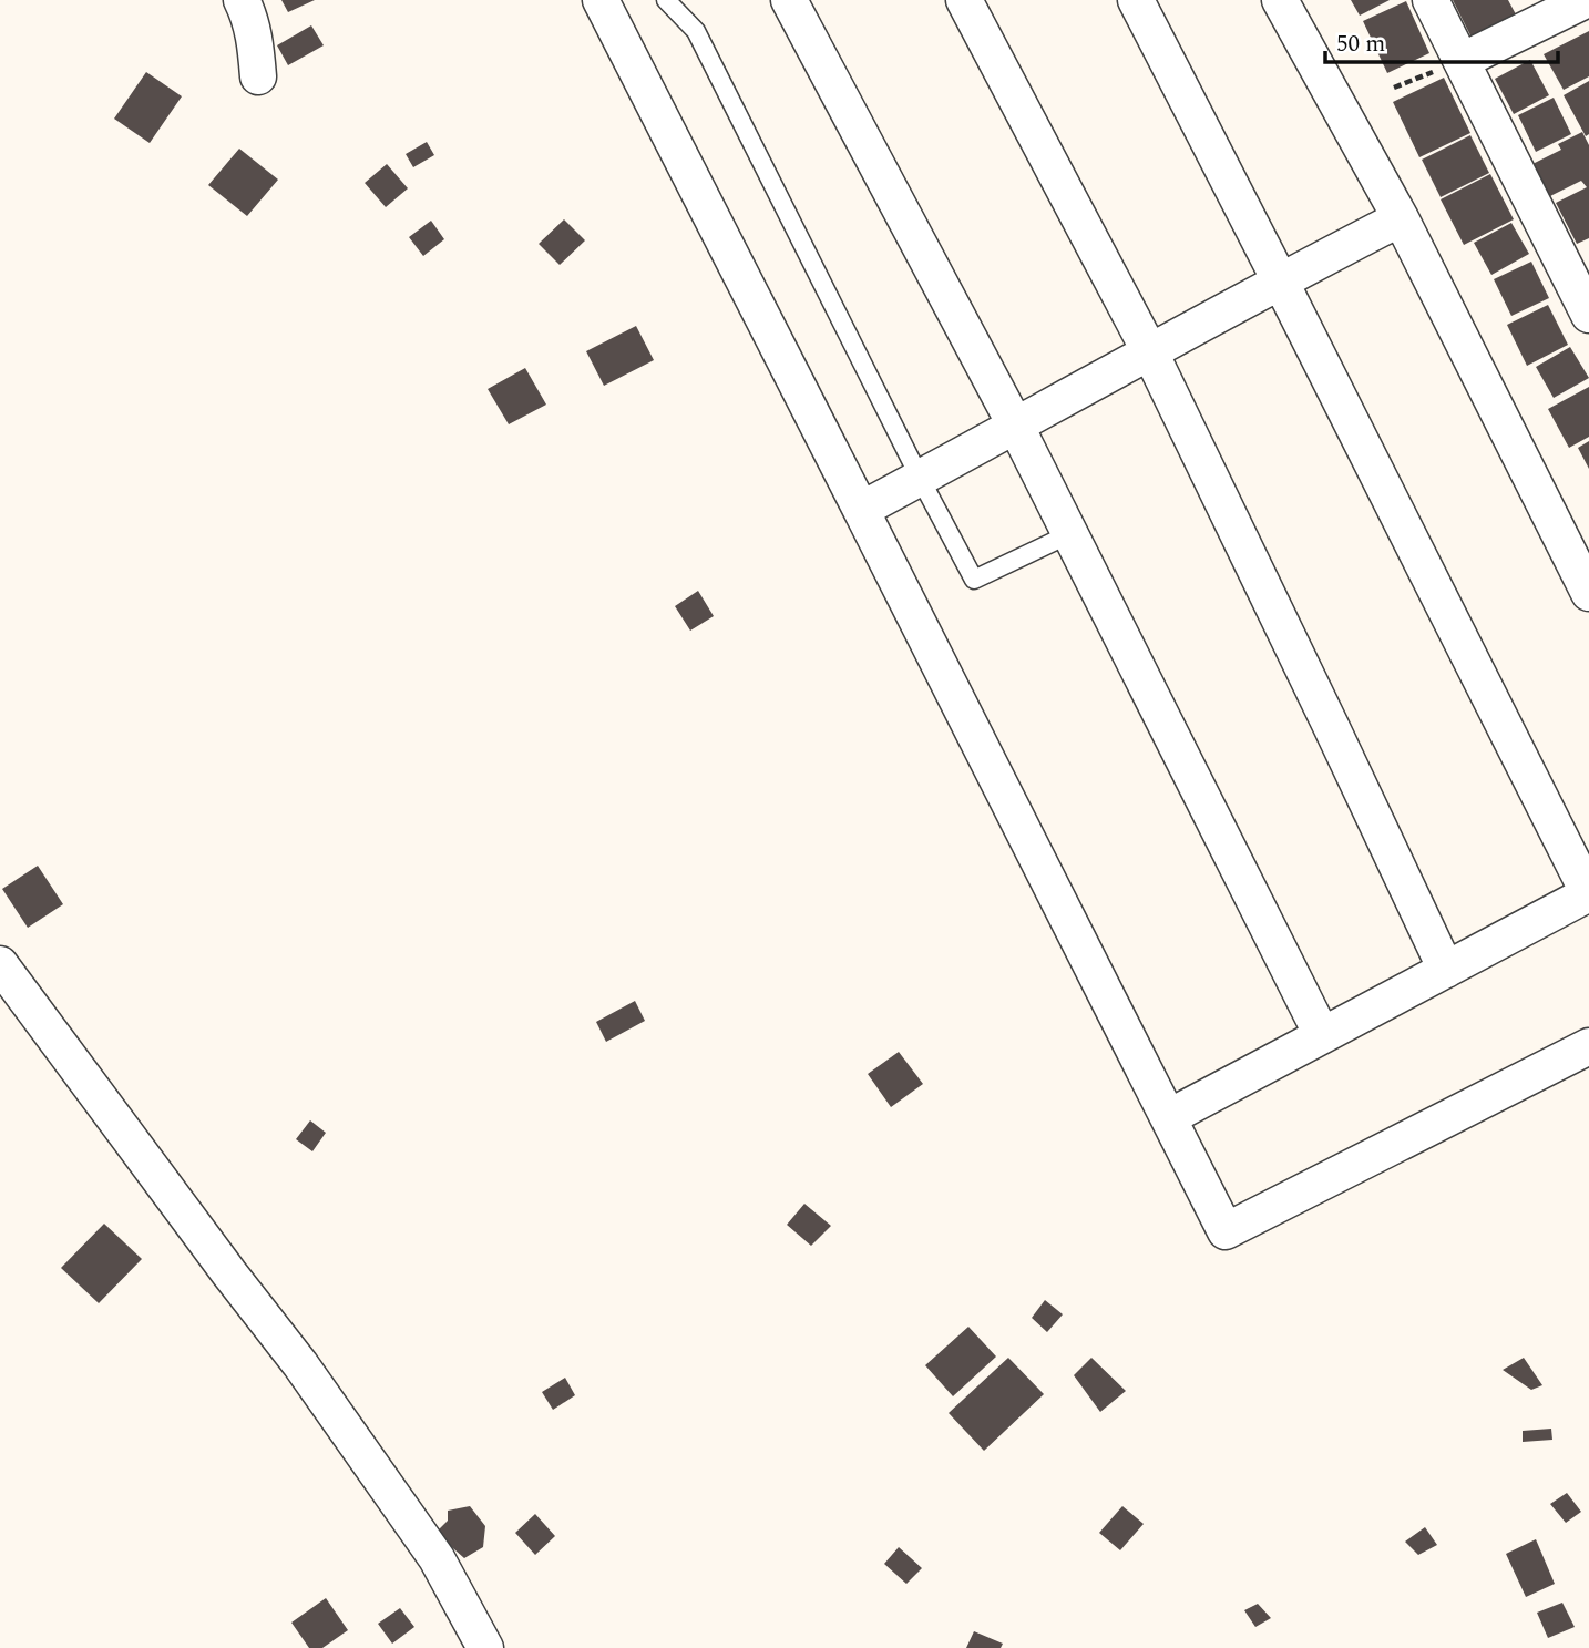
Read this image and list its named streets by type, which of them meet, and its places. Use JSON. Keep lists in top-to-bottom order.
{
  "scale_bar": "50 m"
}
